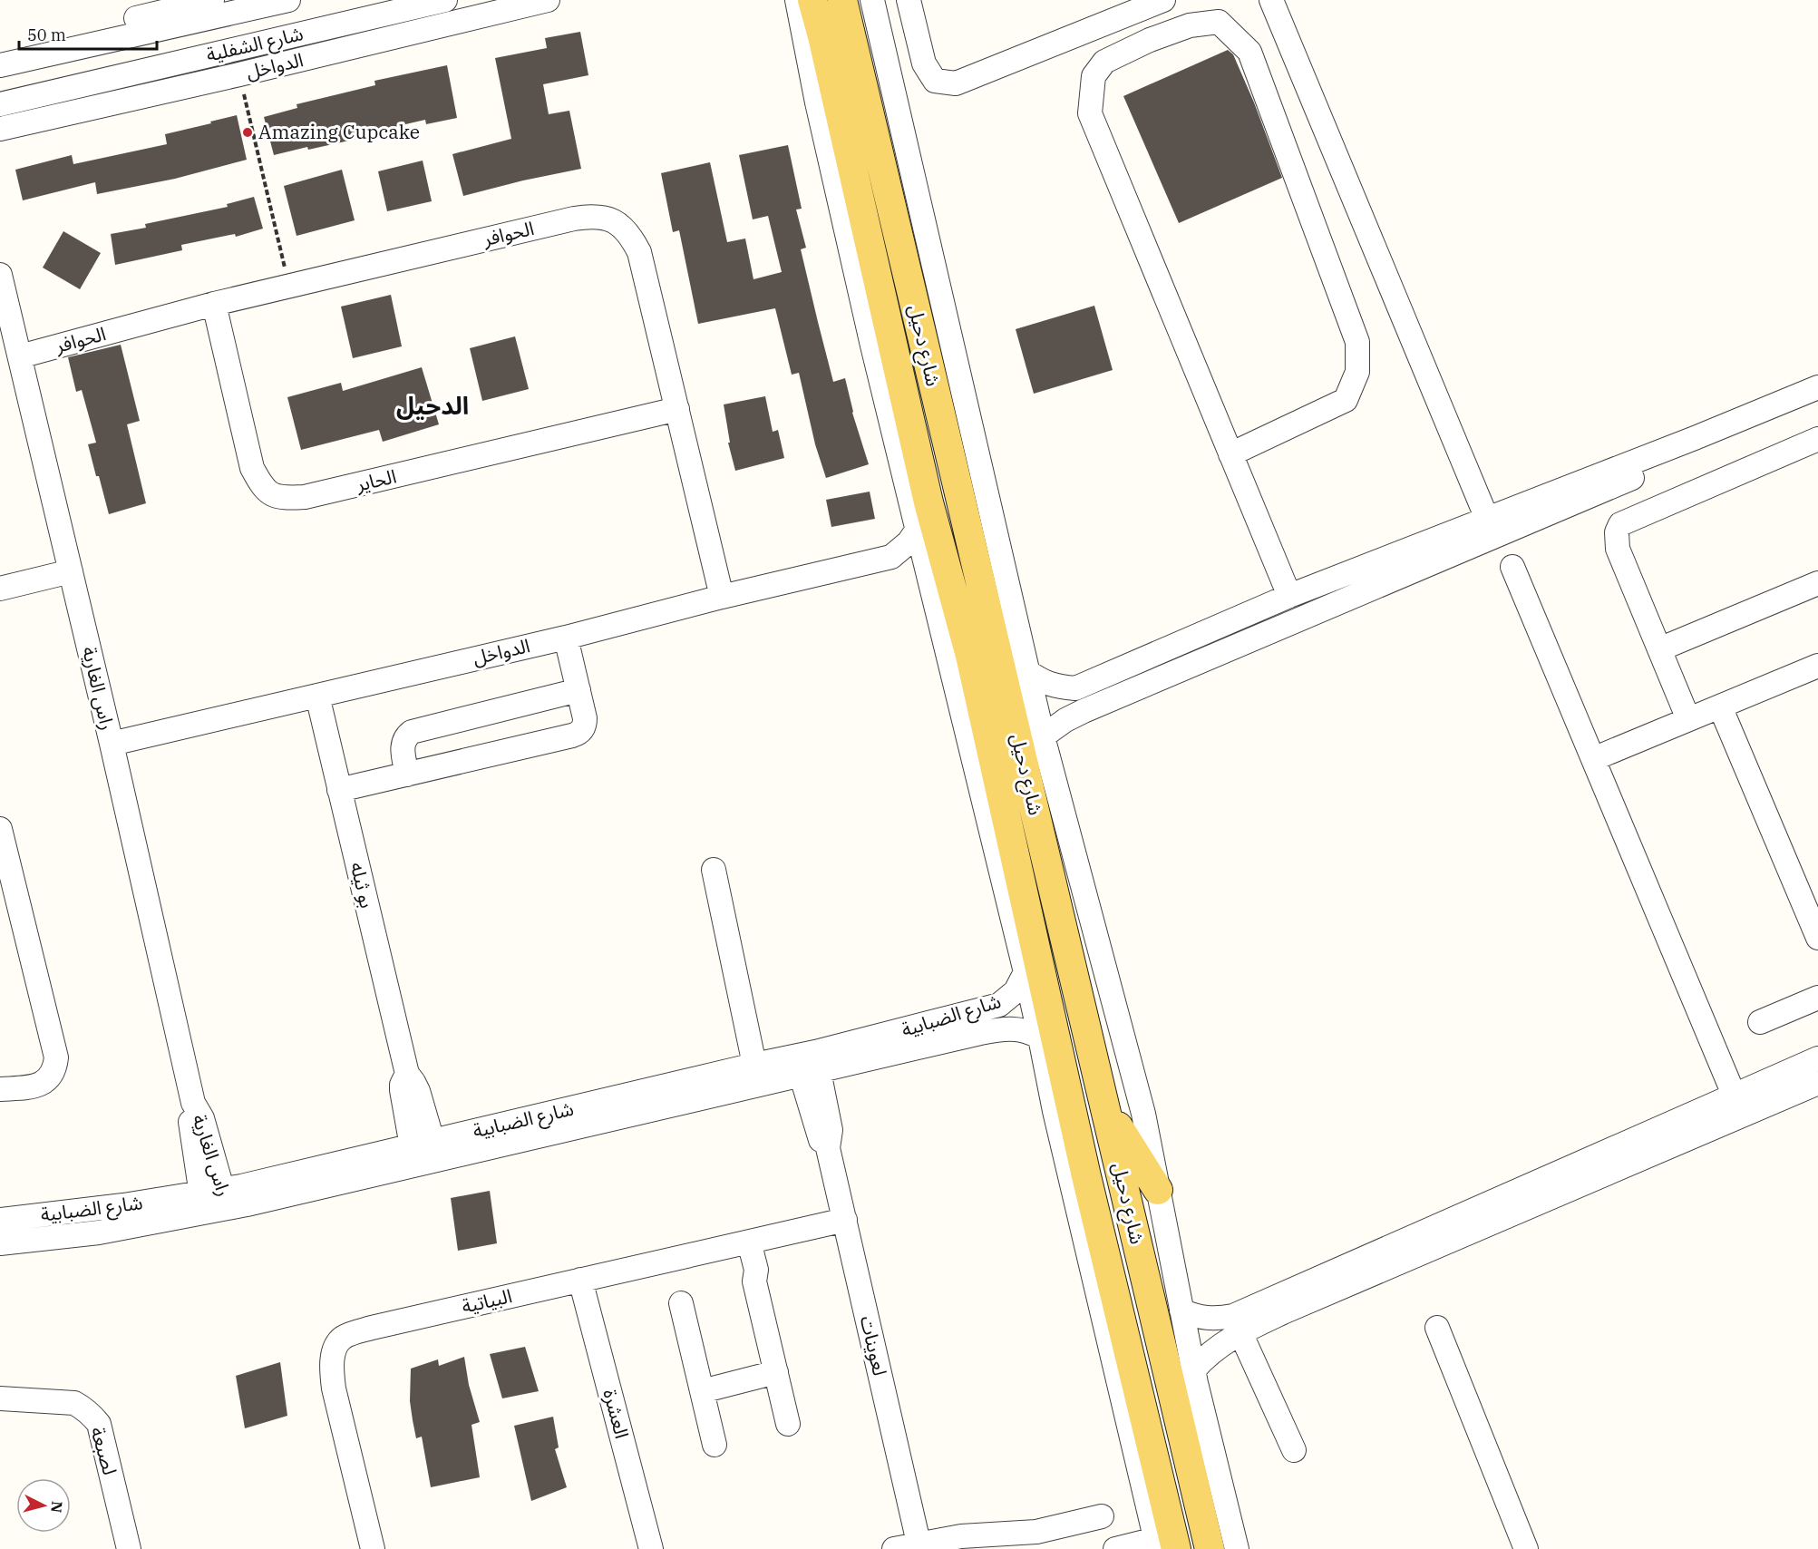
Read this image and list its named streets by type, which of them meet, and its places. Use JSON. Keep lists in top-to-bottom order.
{
  "streets": {
    "main road": ["شارع دحيل"],
    "street": [
      "شارع الشفلية",
      "الدواخل",
      "الحوافر",
      "الحاير",
      "راس الغارية",
      "بو ثيله",
      "شارع الضبابية",
      "البياتية",
      "لعوينات",
      "العشرة",
      "لصبعة"
    ]
  },
  "crossings": [
    ["الدواخل", "الحوافر"],
    ["الدواخل", "شارع دحيل"],
    ["الدواخل", "راس الغارية"],
    ["الدواخل", "بو ثيله"],
    ["الحوافر", "الحاير"],
    ["الحوافر", "راس الغارية"],
    ["شارع دحيل", "شارع الضبابية"],
    ["راس الغارية", "شارع الضبابية"],
    ["بو ثيله", "شارع الضبابية"],
    ["شارع الضبابية", "لعوينات"],
    ["البياتية", "لعوينات"],
    ["البياتية", "العشرة"]
  ],
  "districts": ["الدحيل"],
  "places": ["Amazing Cupcake"],
  "scale_bar": "50 m",
  "north": "right"
}
